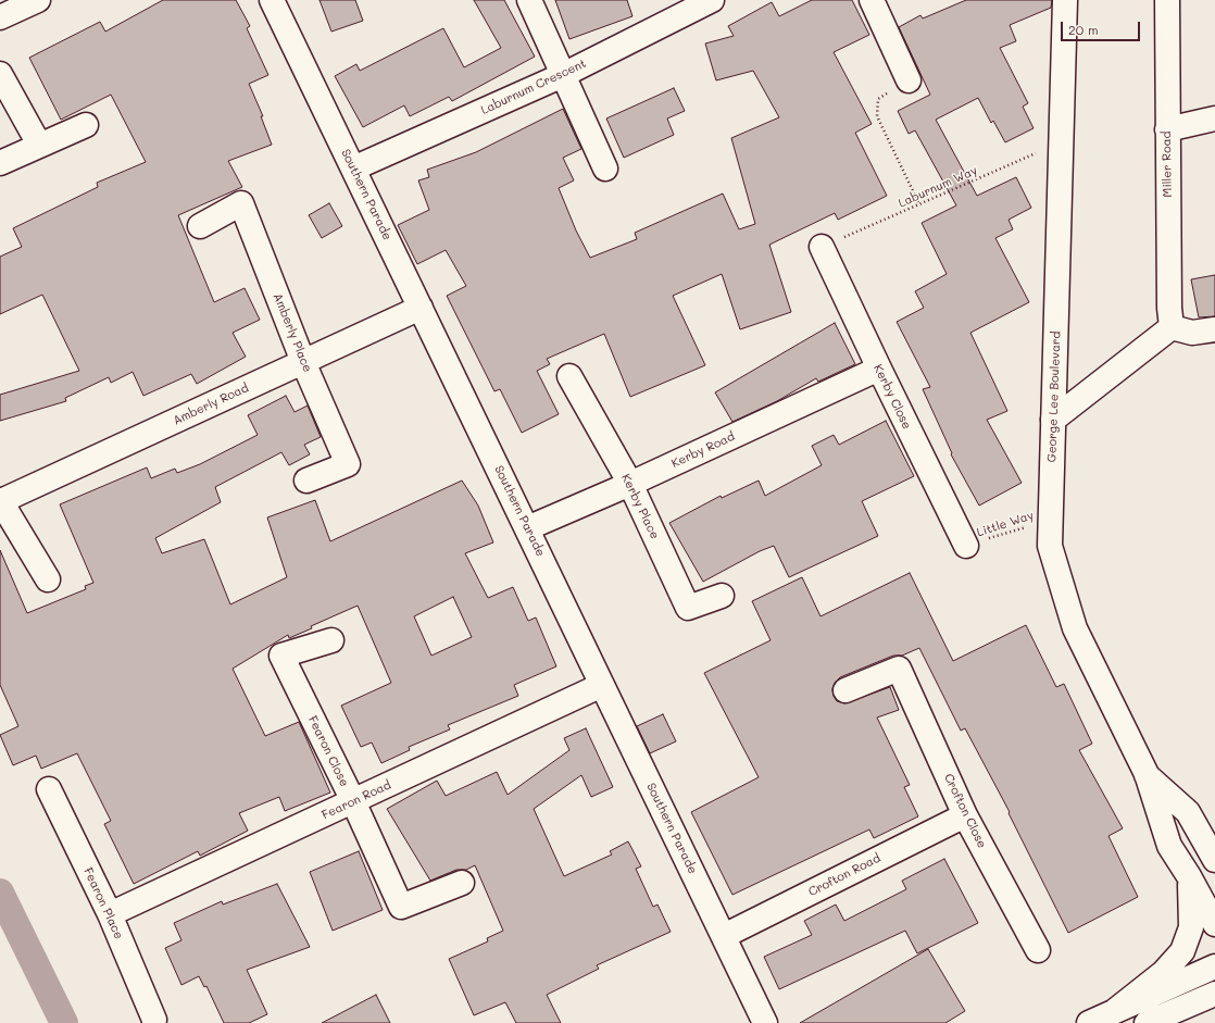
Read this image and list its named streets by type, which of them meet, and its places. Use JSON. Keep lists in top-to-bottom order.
{
  "streets": {
    "street": [
      "Laburnum Crescent",
      "Miller Road",
      "Southern Parade",
      "Amberly Place",
      "Kerby Close",
      "George Lee Boulevard",
      "Amberly Road",
      "Kerby Road",
      "Kerby Place",
      "Fearon Close",
      "Fearon Road",
      "Crofton Close",
      "Crofton Road",
      "Fearon Place"
    ],
    "path": ["Laburnum Way", "Little Way"]
  },
  "crossings": [
    ["Laburnum Crescent", "Southern Parade"],
    ["Laburnum Way", "Kerby Close"],
    ["Laburnum Way", "George Lee Boulevard"],
    ["Southern Parade", "Amberly Road"],
    ["Southern Parade", "Kerby Road"],
    ["Southern Parade", "Fearon Road"],
    ["Southern Parade", "Crofton Road"],
    ["Amberly Place", "Amberly Road"],
    ["Kerby Close", "Kerby Road"],
    ["Kerby Close", "Little Way"],
    ["George Lee Boulevard", "Little Way"],
    ["Kerby Road", "Kerby Place"],
    ["Fearon Close", "Fearon Road"],
    ["Fearon Road", "Fearon Place"],
    ["Crofton Close", "Crofton Road"]
  ],
  "scale_bar": "20 m"
}
